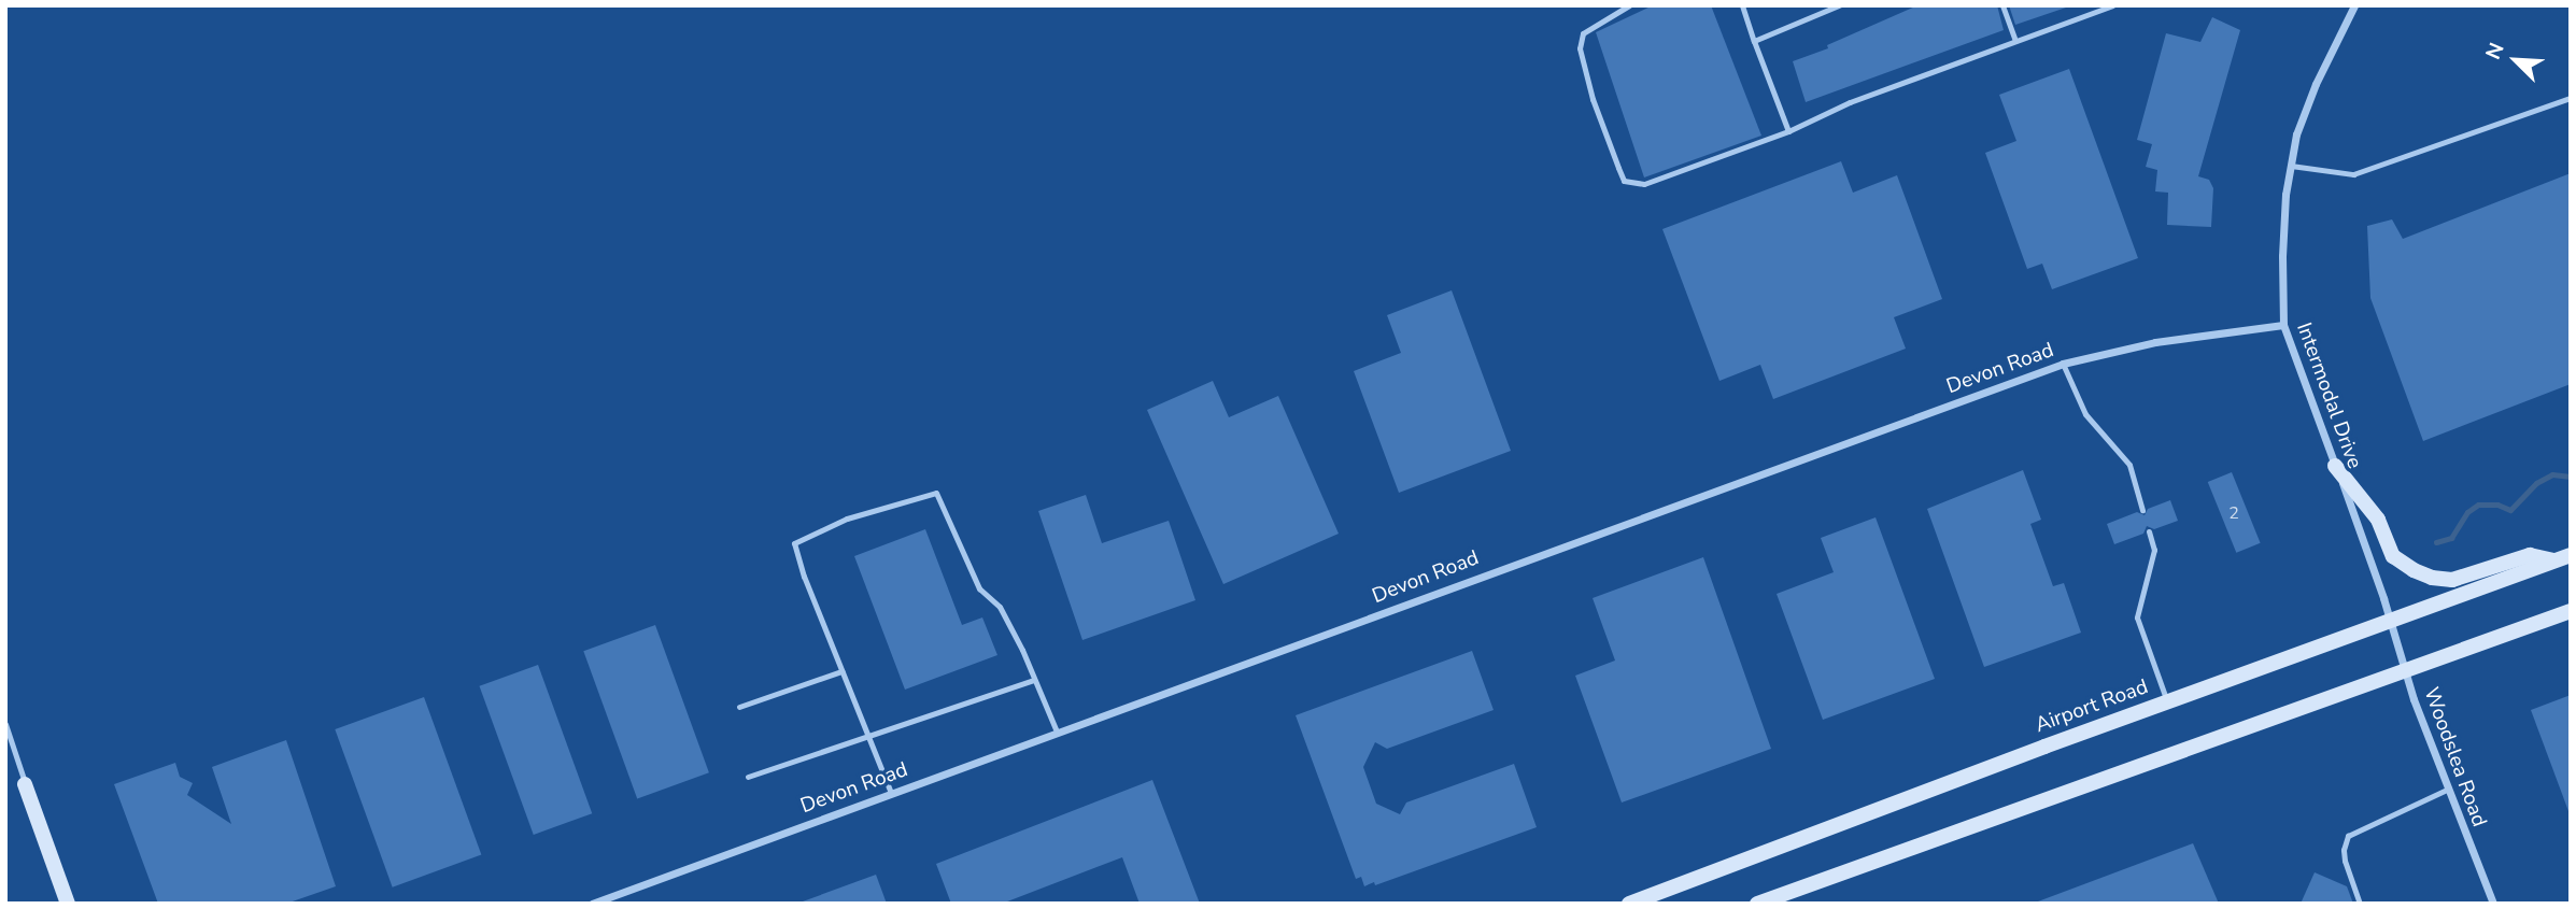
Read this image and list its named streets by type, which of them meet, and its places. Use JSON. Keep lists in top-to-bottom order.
{
  "streets": {
    "main road": ["Airport Road"],
    "street": ["Devon Road", "Intermodal Drive", "Woodslea Road"]
  },
  "crossings": [
    ["Devon Road", "Intermodal Drive"],
    ["Intermodal Drive", "Airport Road"],
    ["Intermodal Drive", "Woodslea Road"],
    ["Airport Road", "Woodslea Road"]
  ],
  "house_numbers": ["2"],
  "north": "top left"
}
